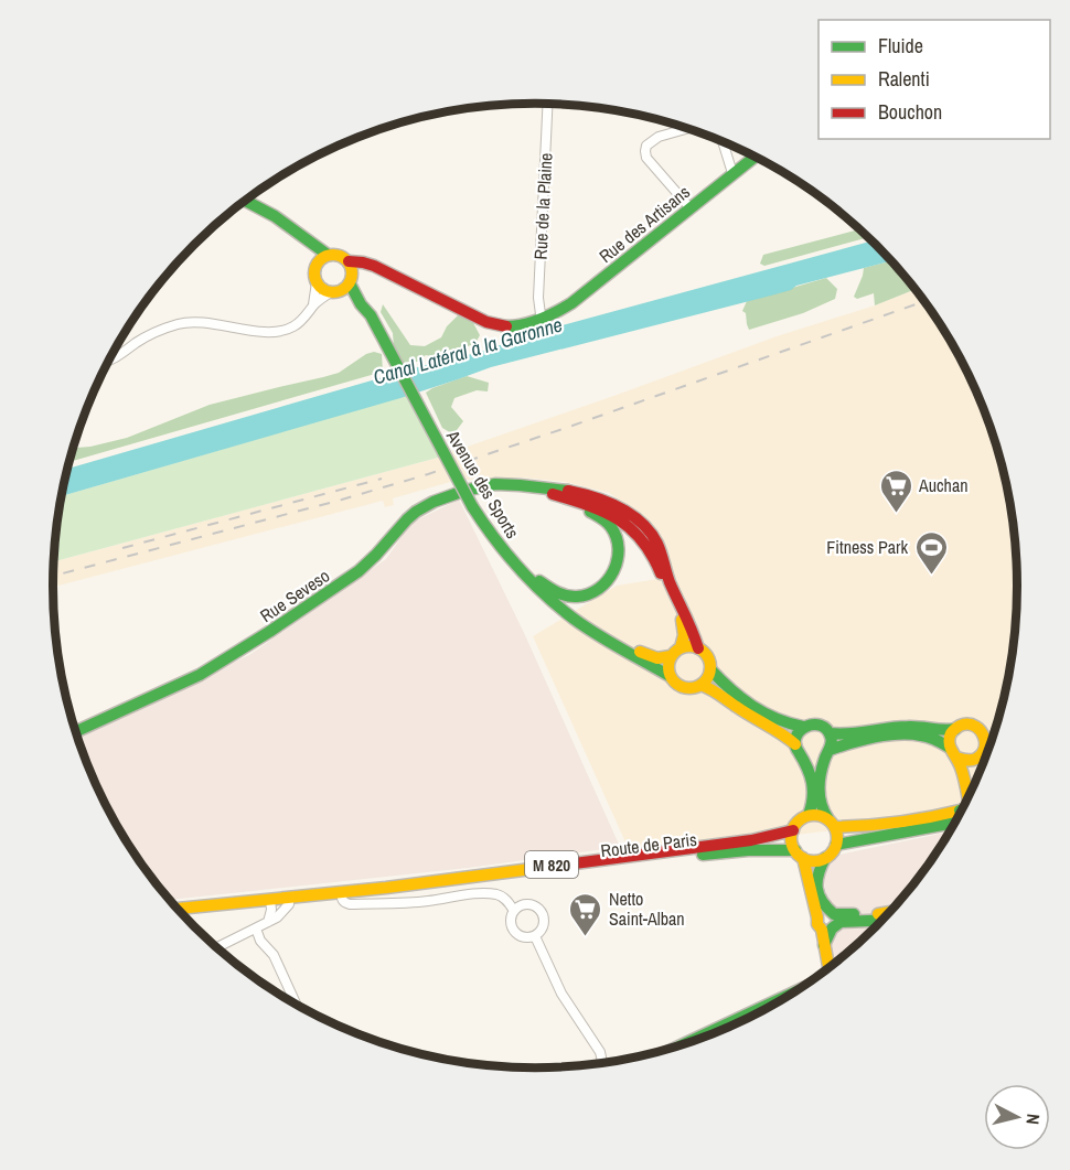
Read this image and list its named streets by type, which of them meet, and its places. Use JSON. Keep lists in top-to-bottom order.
{
  "streets": {
    "main road": [
      "Rue des Artisans",
      "Avenue des Sports",
      "Rue Seveso",
      "Route de Paris",
      "M 820"
    ],
    "street": ["Rue de la Plaine"]
  },
  "crossings": [
    ["Rue de la Plaine", "Rue des Artisans"],
    ["Avenue des Sports", "Rue Seveso"]
  ],
  "water": ["Canal Latéral à la Garonne"],
  "places": {
    "supermarket": ["Auchan", "Netto Saint-Alban"],
    "sports": ["Fitness Park"]
  },
  "legend": ["Fluide", "Ralenti", "Bouchon"],
  "north": "right"
}
